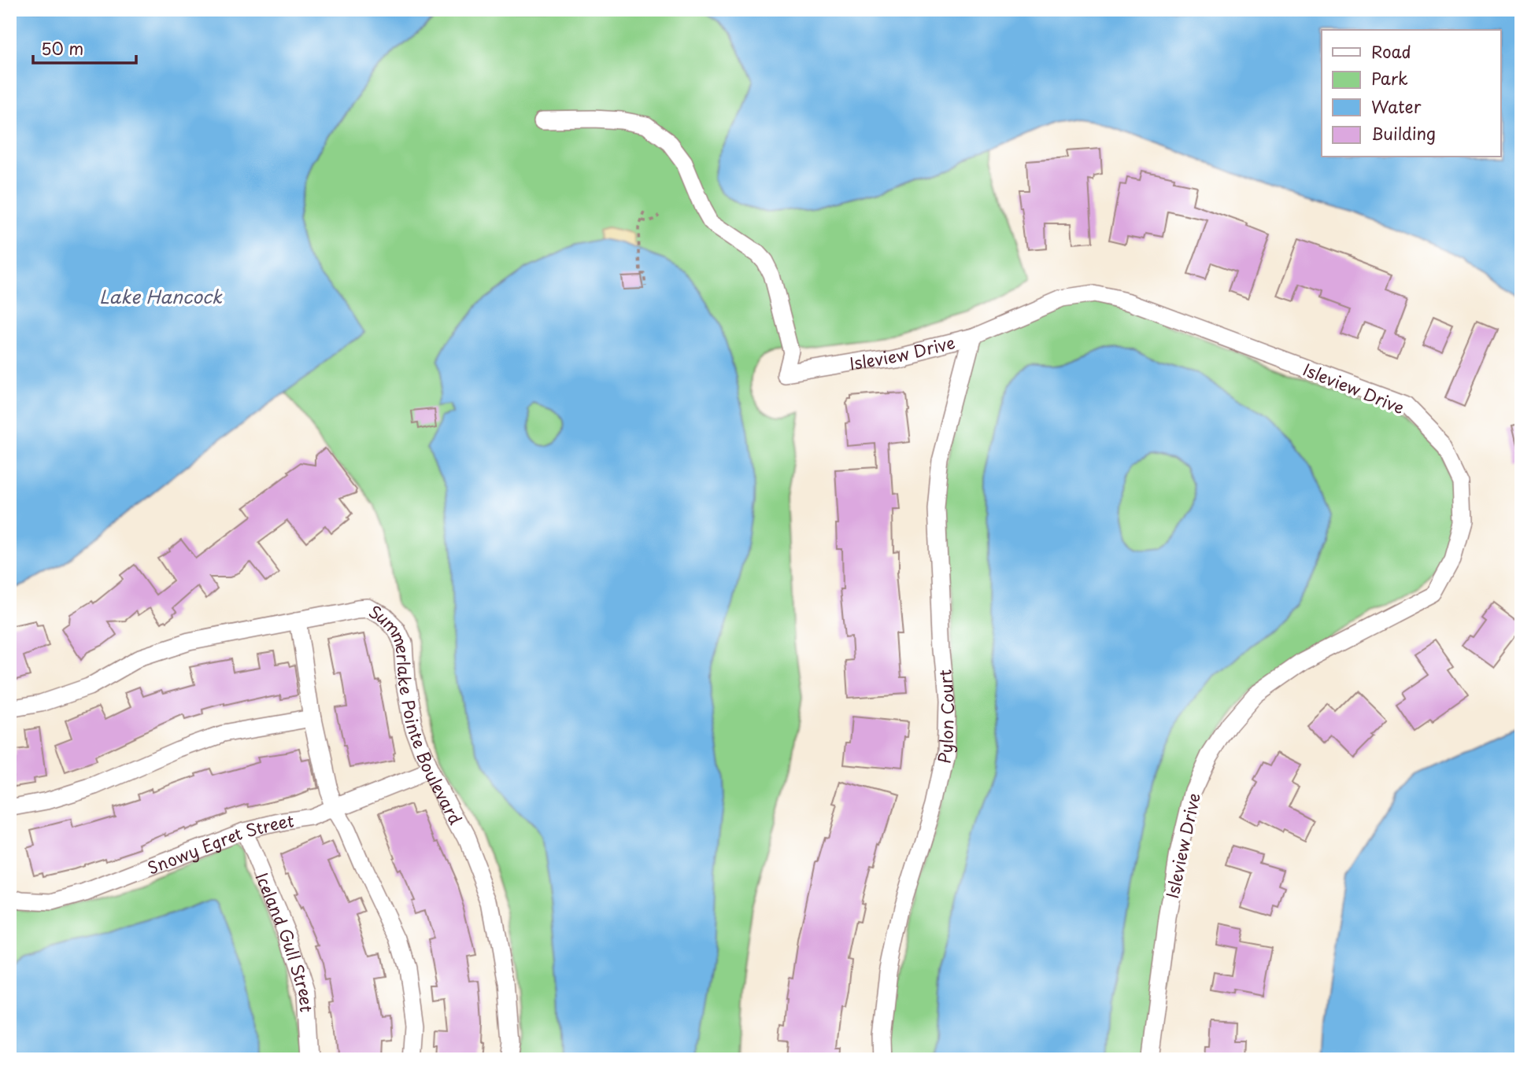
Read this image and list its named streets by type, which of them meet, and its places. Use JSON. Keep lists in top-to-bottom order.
{
  "streets": {
    "street": [
      "Isleview Drive",
      "Pylon Court",
      "Summerlake Pointe Boulevard",
      "Snowy Egret Street",
      "Iceland Gull Street"
    ]
  },
  "crossings": [
    ["Isleview Drive", "Pylon Court"],
    ["Summerlake Pointe Boulevard", "Snowy Egret Street"],
    ["Snowy Egret Street", "Iceland Gull Street"]
  ],
  "water": ["Lake Hancock"],
  "legend": [
    "Road",
    "Park",
    "Water",
    "Building"
  ],
  "scale_bar": "50 m"
}
